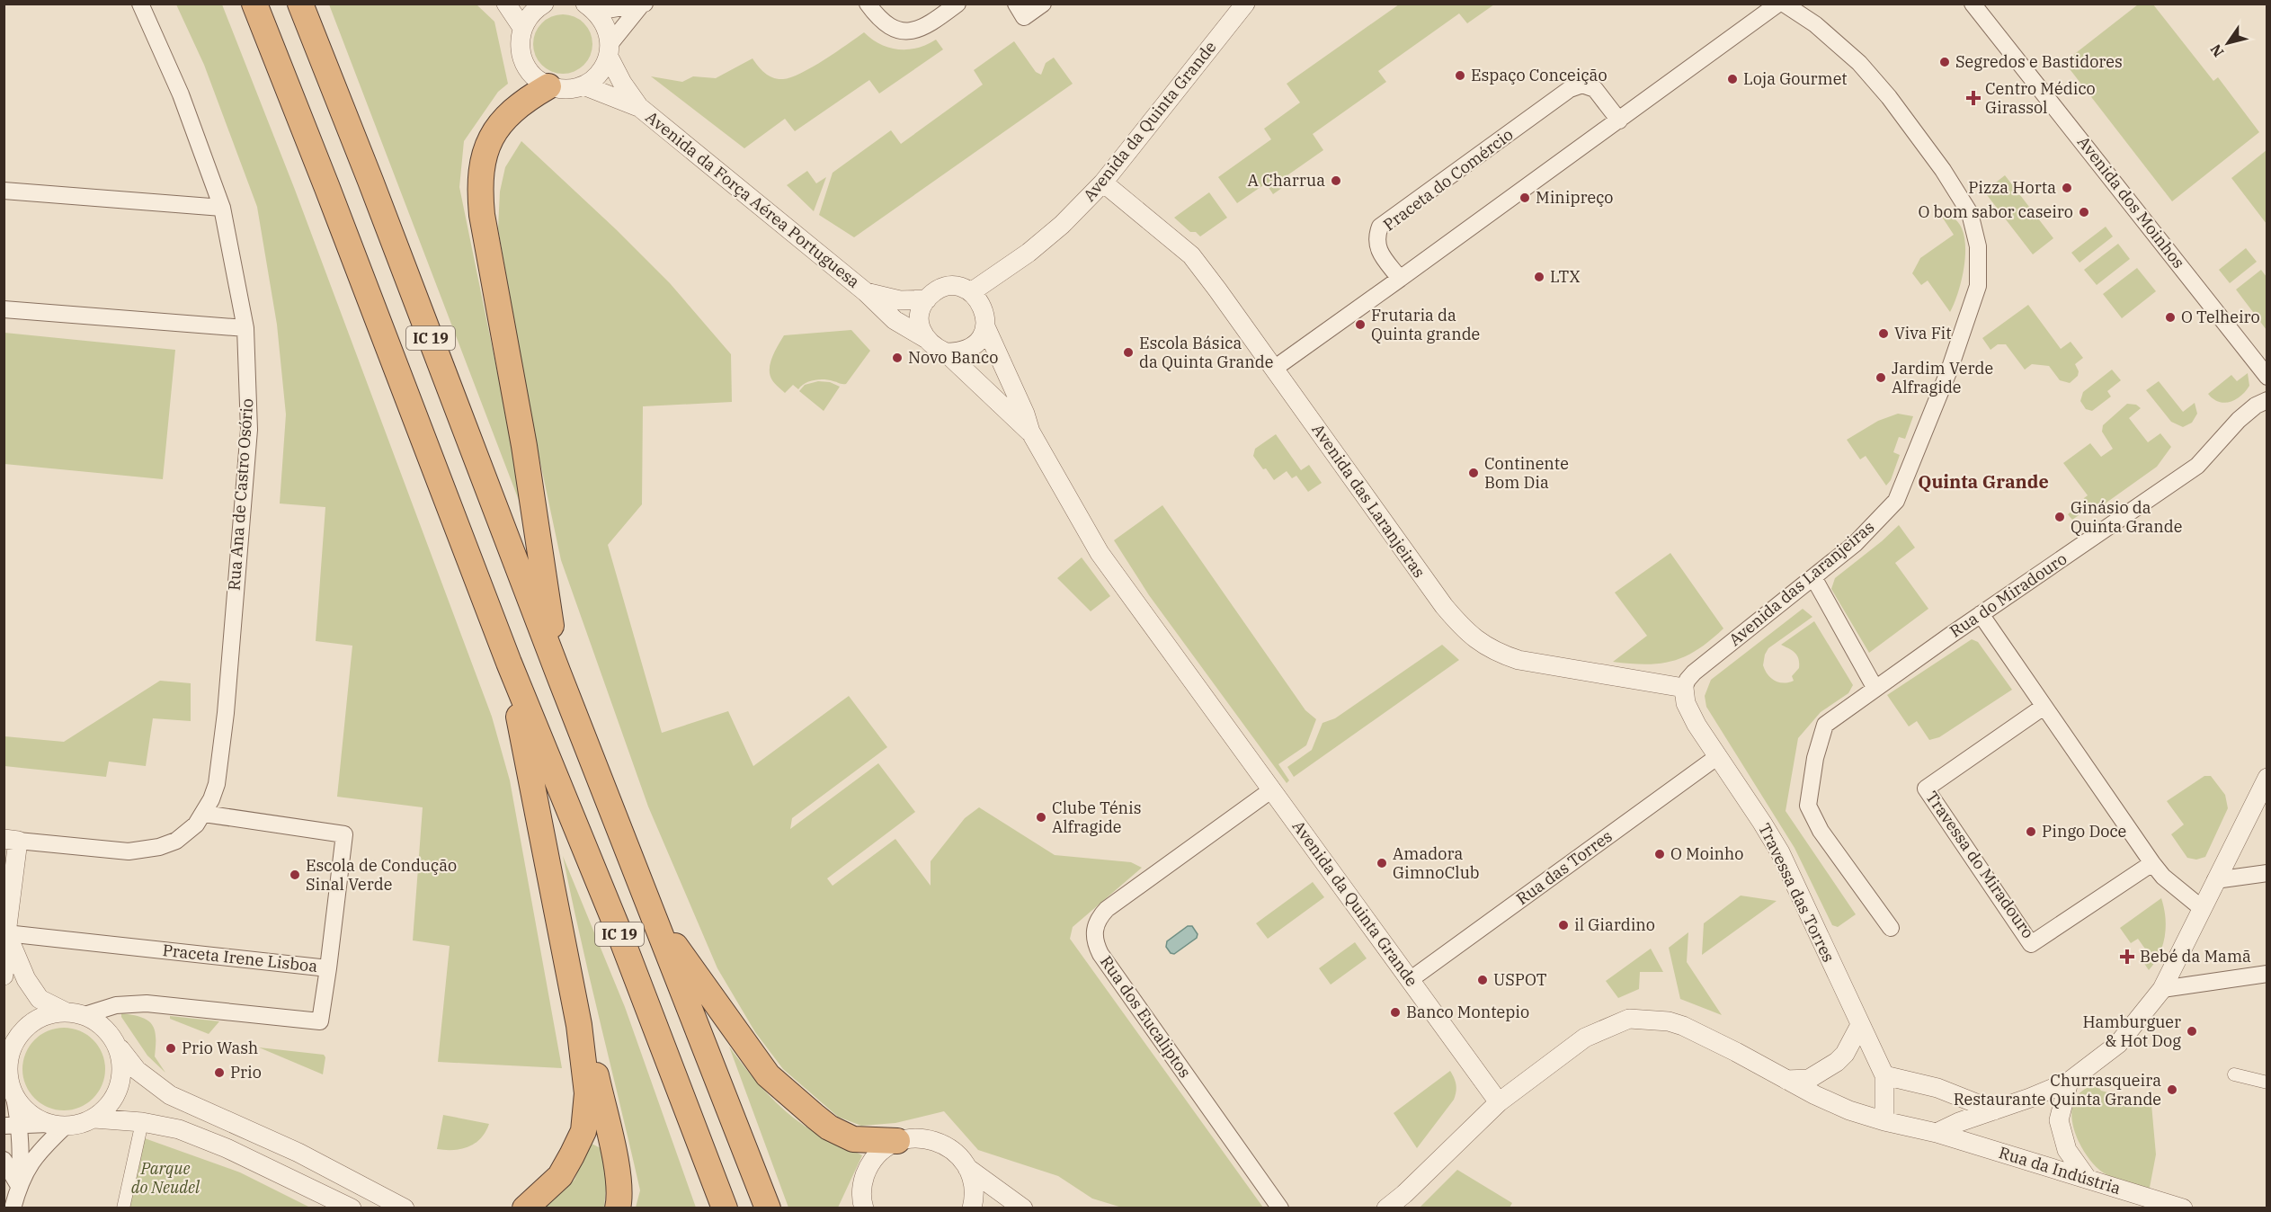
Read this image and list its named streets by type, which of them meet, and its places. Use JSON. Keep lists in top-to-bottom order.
{
  "streets": {
    "highway": ["IC 19"],
    "street": [
      "Avenida da Quinta Grande",
      "Praceta do Comércio",
      "Avenida da Força Aérea Portuguesa",
      "Avenida dos Moinhos",
      "Rua Ana de Castro Osório",
      "Avenida das Laranjeiras",
      "Rua do Miradouro",
      "Travessa do Miradouro",
      "Rua das Torres",
      "Travessa das Torres",
      "Praceta Irene Lisboa",
      "Rua dos Eucaliptos",
      "Rua da Indústria"
    ]
  },
  "crossings": [
    ["Avenida da Quinta Grande", "Avenida da Força Aérea Portuguesa"],
    ["Avenida da Quinta Grande", "Avenida das Laranjeiras"],
    ["Avenida da Quinta Grande", "Rua das Torres"],
    ["Avenida da Quinta Grande", "Rua dos Eucaliptos"],
    ["Rua Ana de Castro Osório", "Praceta Irene Lisboa"],
    ["Avenida das Laranjeiras", "Travessa das Torres"],
    ["Rua das Torres", "Travessa das Torres"]
  ],
  "districts": ["Quinta Grande"],
  "parks": ["Parque do Neudel"],
  "places": {
    "other": [
      "Segredos e Bastidores",
      "Espaço Conceição",
      "Loja Gourmet",
      "A Charrua",
      "Pizza Horta",
      "Minipreço",
      "O bom sabor caseiro",
      "LTX",
      "O Telheiro",
      "Frutaria da Quinta grande",
      "Viva Fit",
      "Escola Básica da Quinta Grande",
      "Novo Banco",
      "Jardim Verde Alfragide",
      "Continente Bom Dia",
      "Ginásio da Quinta Grande",
      "Clube Ténis Alfragide",
      "Pingo Doce",
      "O Moinho",
      "Amadora GimnoClub",
      "Escola de Condução Sinal Verde",
      "il Giardino",
      "USPOT",
      "Banco Montepio",
      "Hamburguer & Hot Dog",
      "Prio Wash",
      "Prio",
      "Churrasqueira Restaurante Quinta Grande"
    ],
    "health": ["Centro Médico Girassol", "Bebé da Mamã"]
  },
  "north": "bottom left"
}
